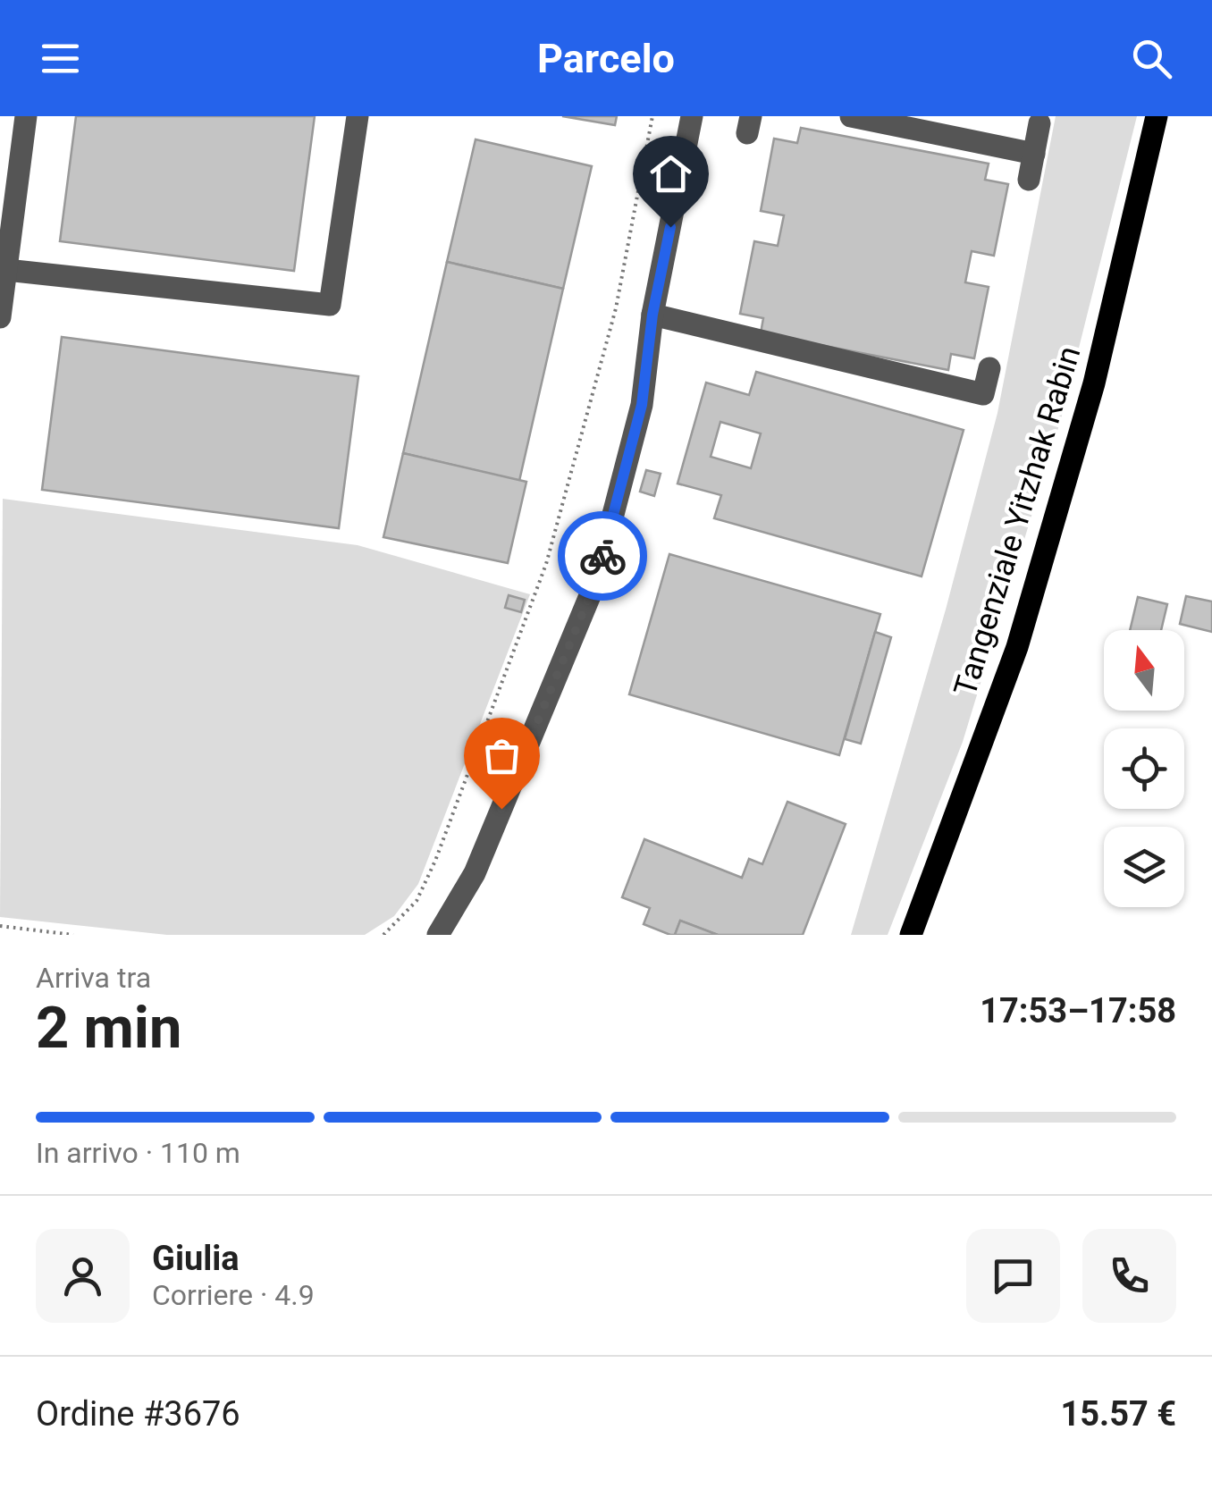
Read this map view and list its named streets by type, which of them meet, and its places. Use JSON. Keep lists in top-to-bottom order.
{
  "streets": {
    "main road": ["Tangenziale Yitzhak Rabin"]
  },
  "north": "top",
  "page": {
    "header": "Parcelo",
    "heading": ["2 min", "Arriva tra", "17:53–17:58"],
    "panel": [
      "Giulia",
      "Corriere · 4.9",
      "Ordine #3676",
      "15.57 €"
    ],
    "bar": "In arrivo · 110 m"
  }
}
